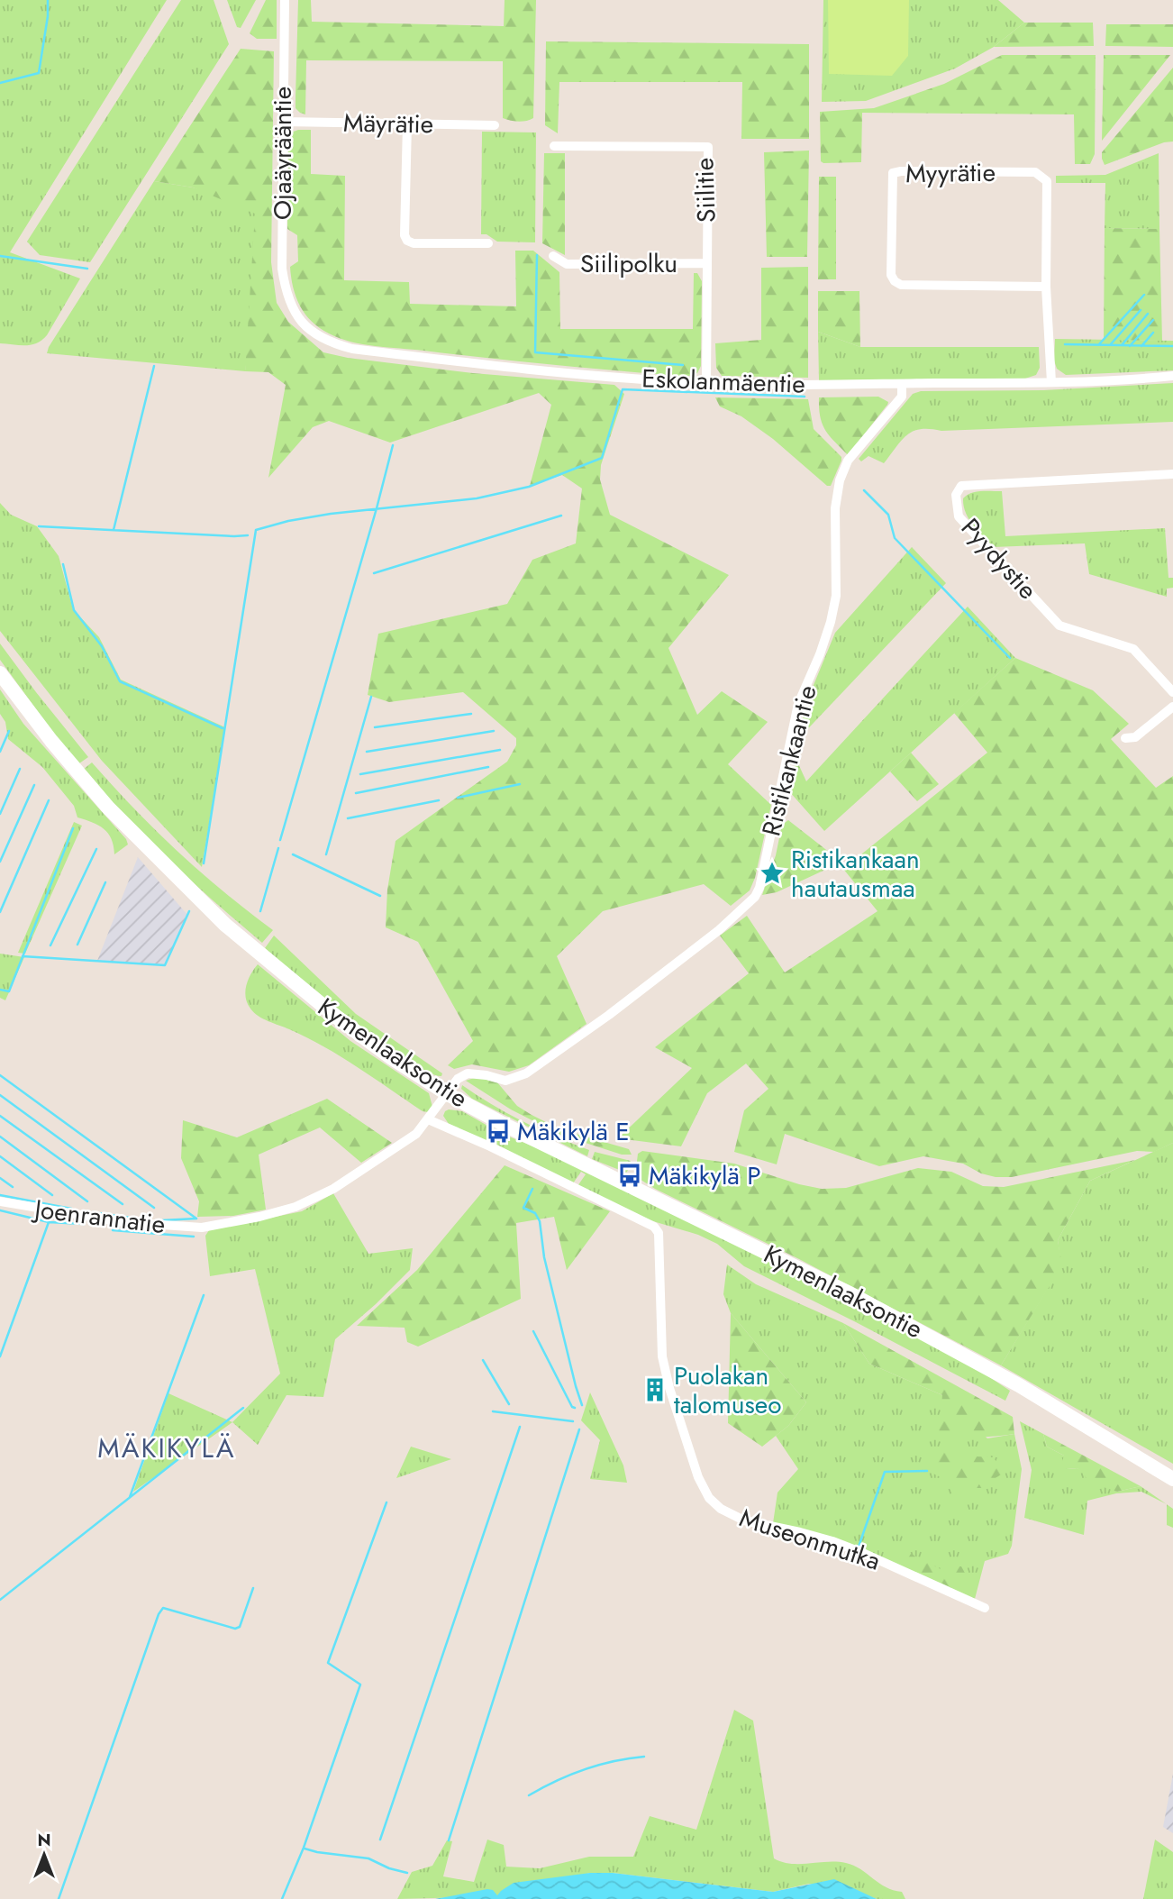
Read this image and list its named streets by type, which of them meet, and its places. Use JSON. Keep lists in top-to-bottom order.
{
  "streets": {
    "main road": ["Kymenlaaksontie"],
    "street": [
      "Mäyrätie",
      "Ojaäyrääntie",
      "Myyrätie",
      "Siilitie",
      "Siilipolku",
      "Eskolanmäentie",
      "Pyydystie",
      "Ristikankaantie",
      "Joenrannatie",
      "Museonmutka"
    ]
  },
  "crossings": [
    ["Mäyrätie", "Ojaäyrääntie"],
    ["Ojaäyrääntie", "Eskolanmäentie"],
    ["Myyrätie", "Eskolanmäentie"],
    ["Siilitie", "Siilipolku"],
    ["Siilitie", "Eskolanmäentie"],
    ["Eskolanmäentie", "Ristikankaantie"],
    ["Ristikankaantie", "Kymenlaaksontie"],
    ["Ristikankaantie", "Joenrannatie"],
    ["Kymenlaaksontie", "Joenrannatie"],
    ["Joenrannatie", "Museonmutka"]
  ],
  "districts": ["MÄKIKYLÄ"],
  "places": {
    "place": ["Ristikankaan hautausmaa"],
    "bus stop": ["Mäkikylä E", "Mäkikylä P"],
    "building": ["Puolakan talomuseo"]
  },
  "north": "top"
}
